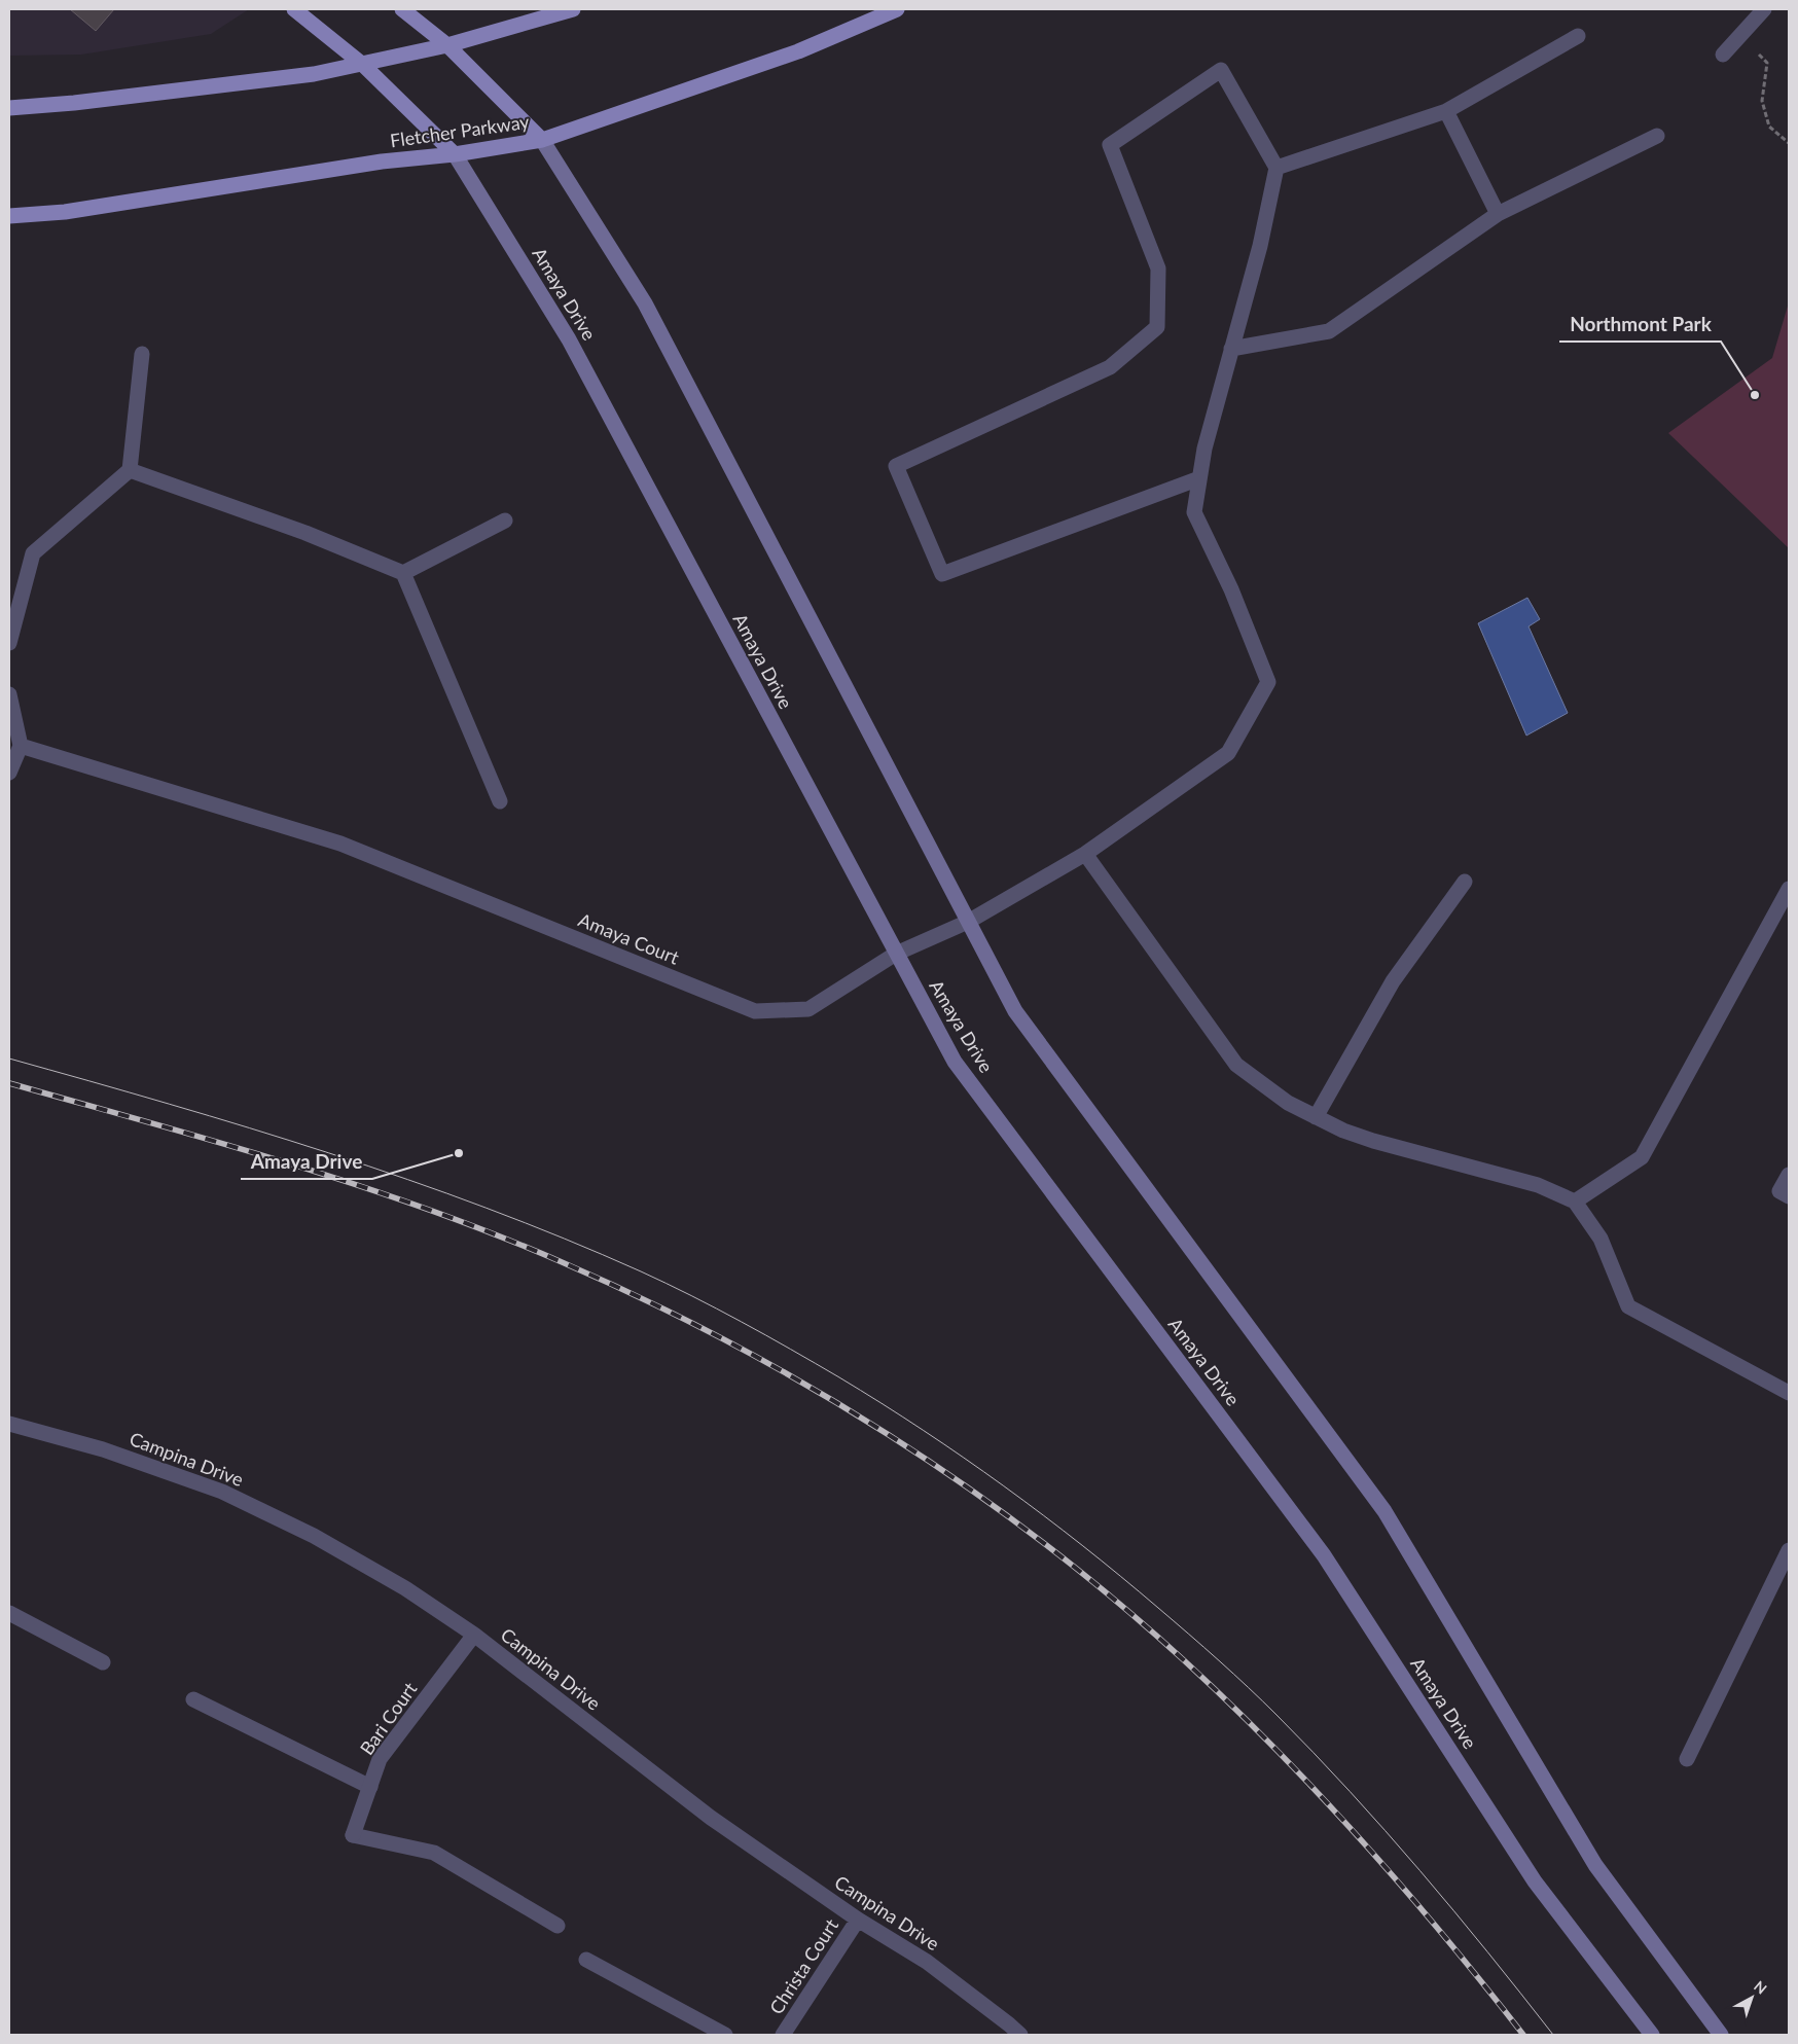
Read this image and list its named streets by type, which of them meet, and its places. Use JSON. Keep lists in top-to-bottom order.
{
  "streets": {
    "main road": ["Fletcher Parkway", "Amaya Drive"],
    "street": [
      "Amaya Court",
      "Campina Drive",
      "Bari Court",
      "Christa Court"
    ]
  },
  "crossings": [
    ["Fletcher Parkway", "Amaya Drive"],
    ["Amaya Drive", "Amaya Court"],
    ["Campina Drive", "Bari Court"],
    ["Campina Drive", "Christa Court"]
  ],
  "places": ["Northmont Park", "Amaya Drive"],
  "north": "top right"
}
